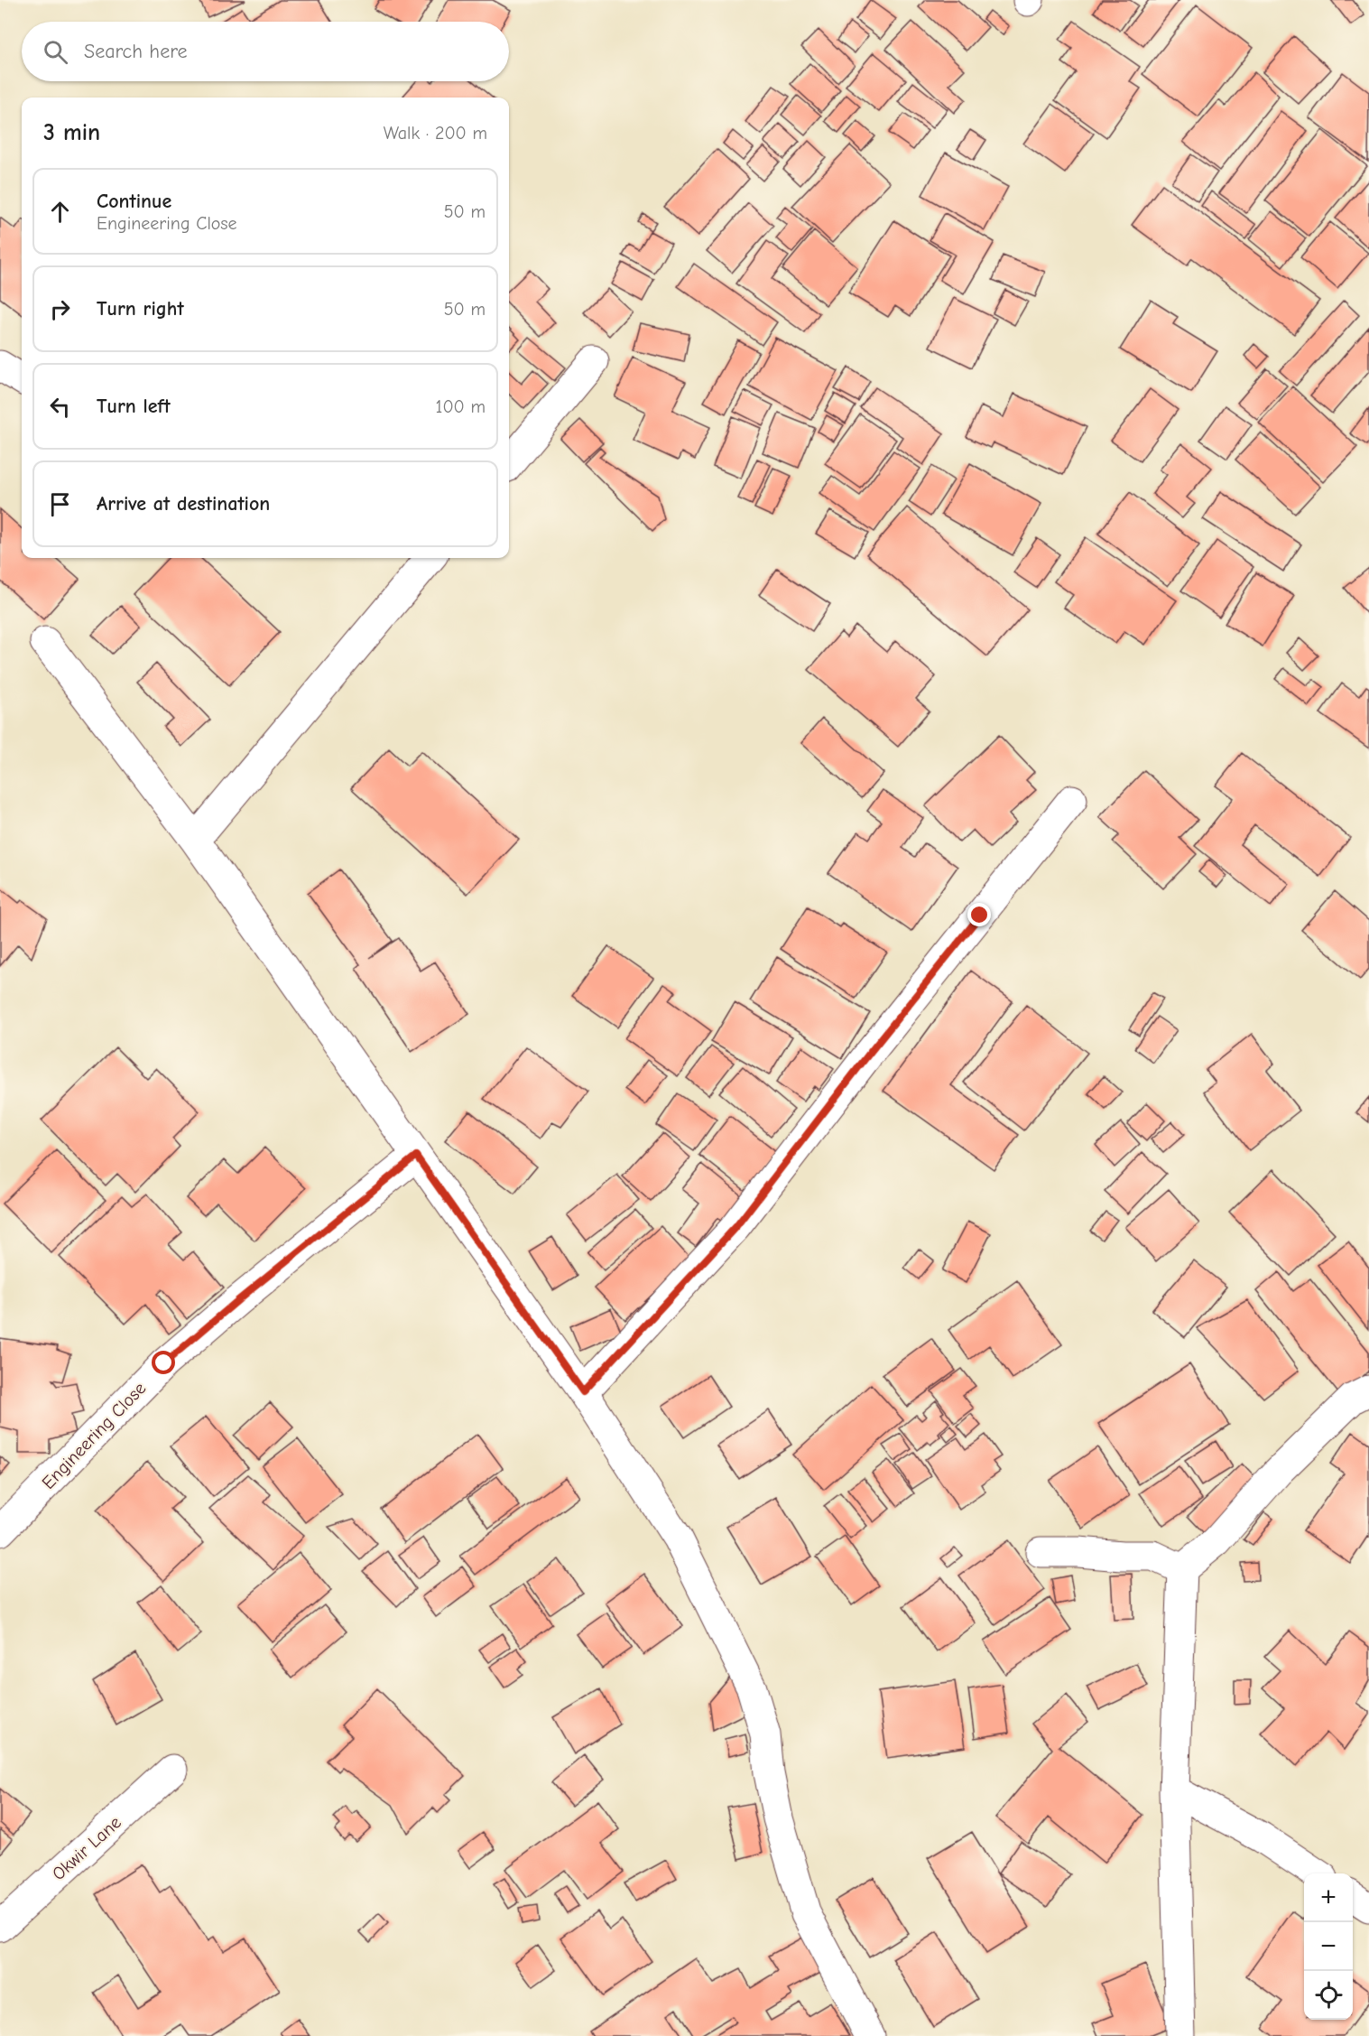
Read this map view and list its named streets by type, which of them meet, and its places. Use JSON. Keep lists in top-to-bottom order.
{
  "streets": {
    "street": ["Engineering Close", "Okwir Lane"]
  },
  "page": {
    "search": "Search here",
    "heading": ["3 min", "Walk · 200 m"],
    "list": [
      ["Continue", "Engineering Close", "50 m"],
      ["Turn right", "50 m"],
      ["Turn left", "100 m"],
      "Arrive at destination"
    ],
    "map_buttons": ["+", "−"]
  }
}
